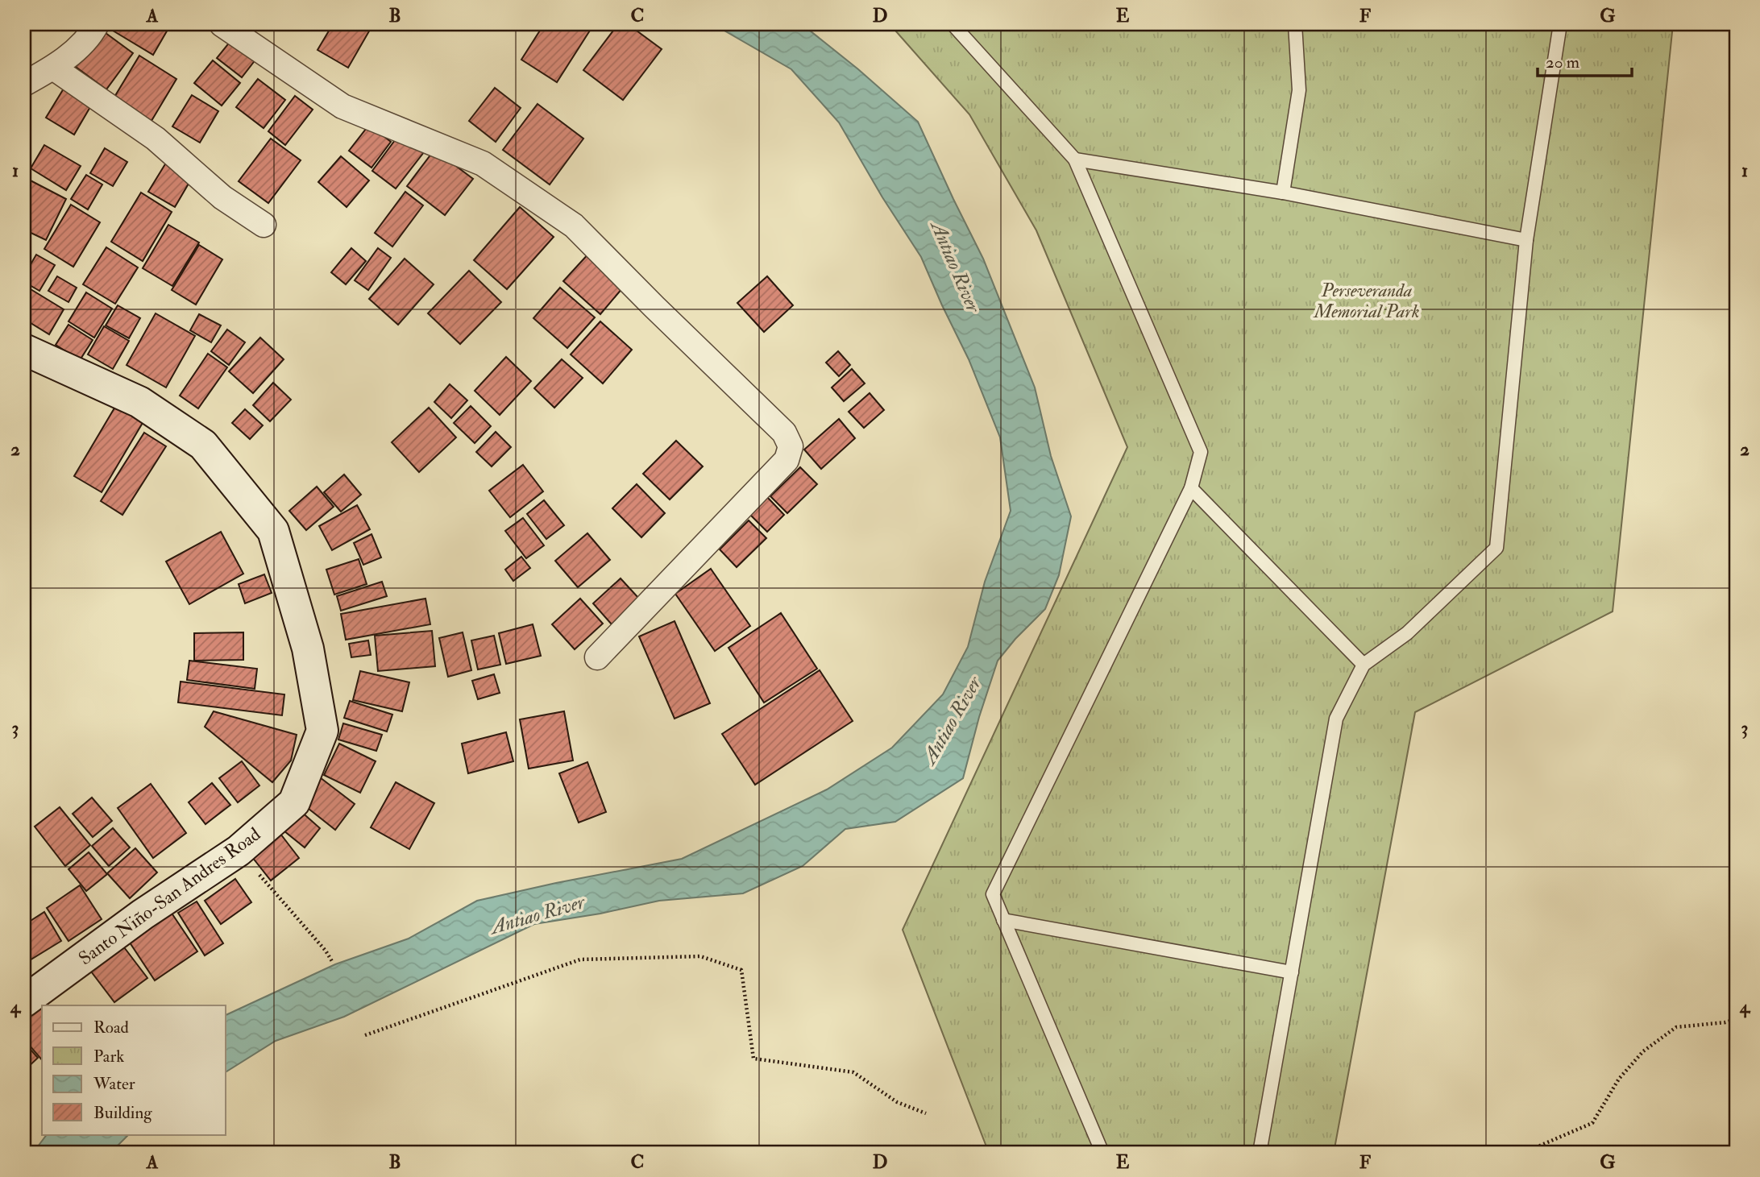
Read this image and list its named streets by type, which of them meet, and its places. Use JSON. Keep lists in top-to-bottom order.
{
  "streets": {
    "street": ["Santo Niño-San Andres Road"]
  },
  "water": ["Antiao River"],
  "parks": ["Perseveranda Memorial Park"],
  "legend": [
    "Road",
    "Park",
    "Water",
    "Building"
  ],
  "scale_bar": "20 m",
  "grid": {
    "columns": [
      "A",
      "B",
      "C",
      "D",
      "E",
      "F",
      "G"
    ],
    "rows": [
      "1",
      "2",
      "3",
      "4"
    ]
  }
}
